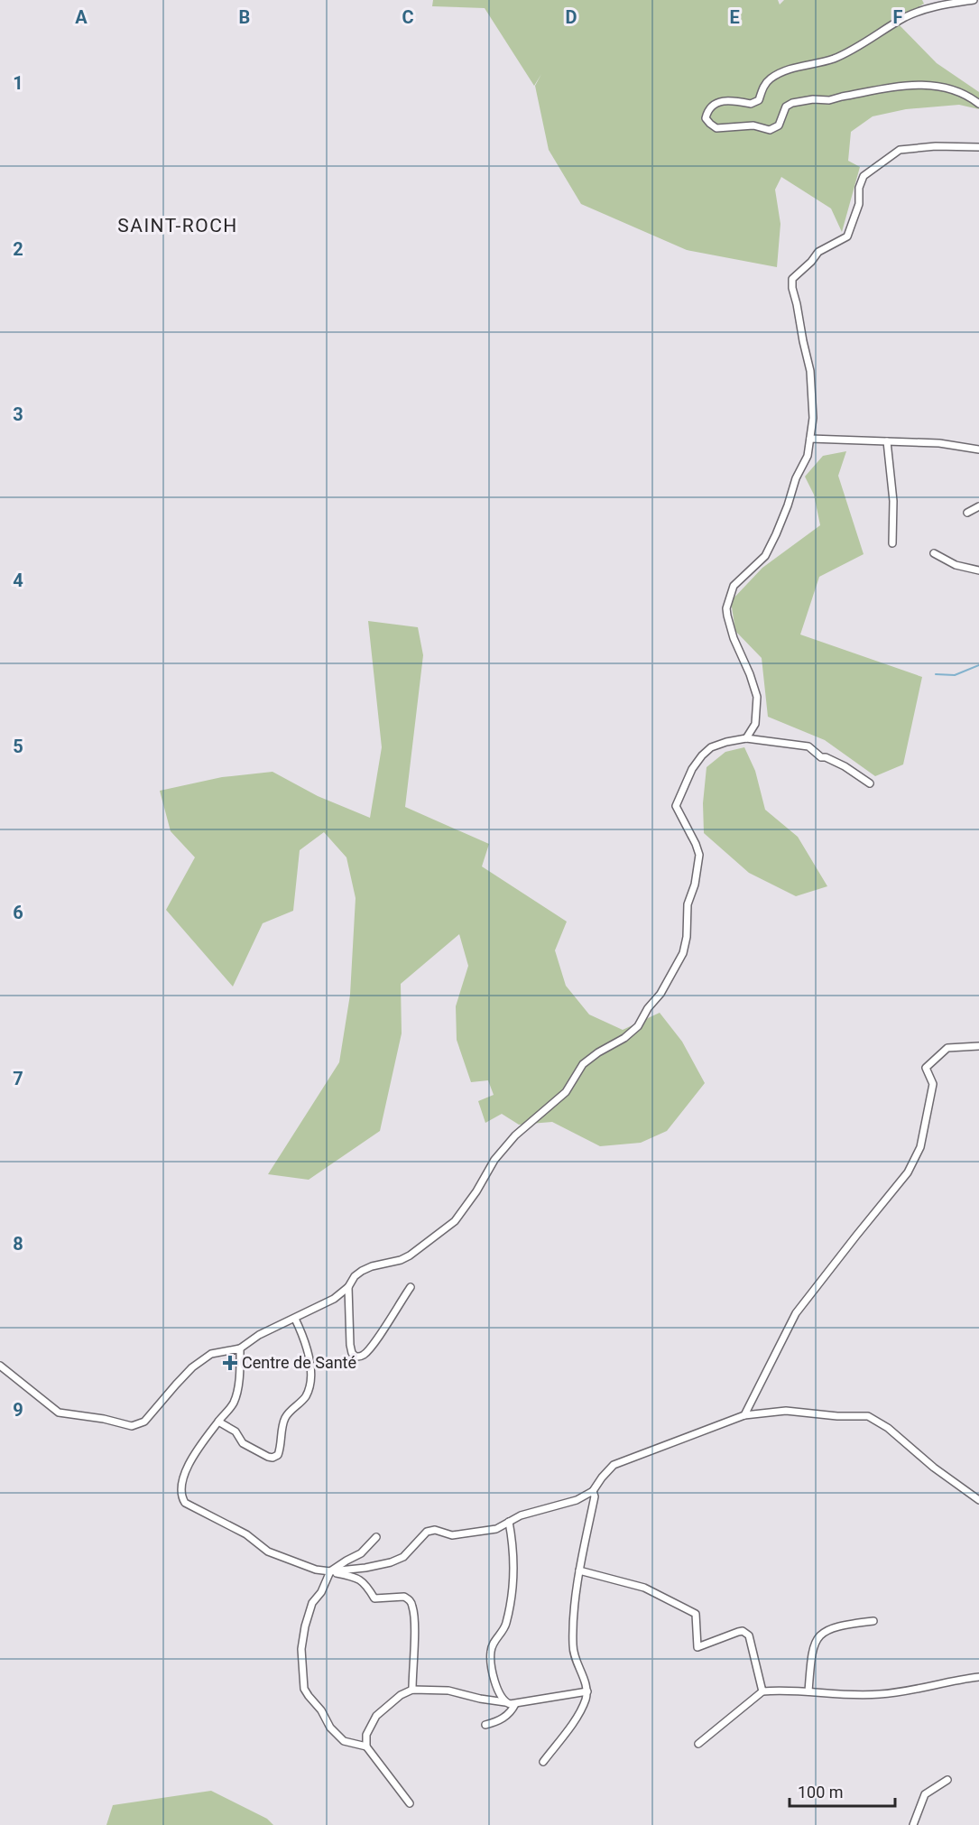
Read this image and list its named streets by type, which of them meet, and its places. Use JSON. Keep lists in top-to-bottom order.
{
  "districts": ["SAINT-ROCH"],
  "places": {
    "health": ["Centre de Santé"]
  },
  "scale_bar": "100 m",
  "grid": {
    "columns": [
      "A",
      "B",
      "C",
      "D",
      "E",
      "F"
    ],
    "rows": [
      "1",
      "2",
      "3",
      "4",
      "5",
      "6",
      "7",
      "8",
      "9"
    ]
  }
}
